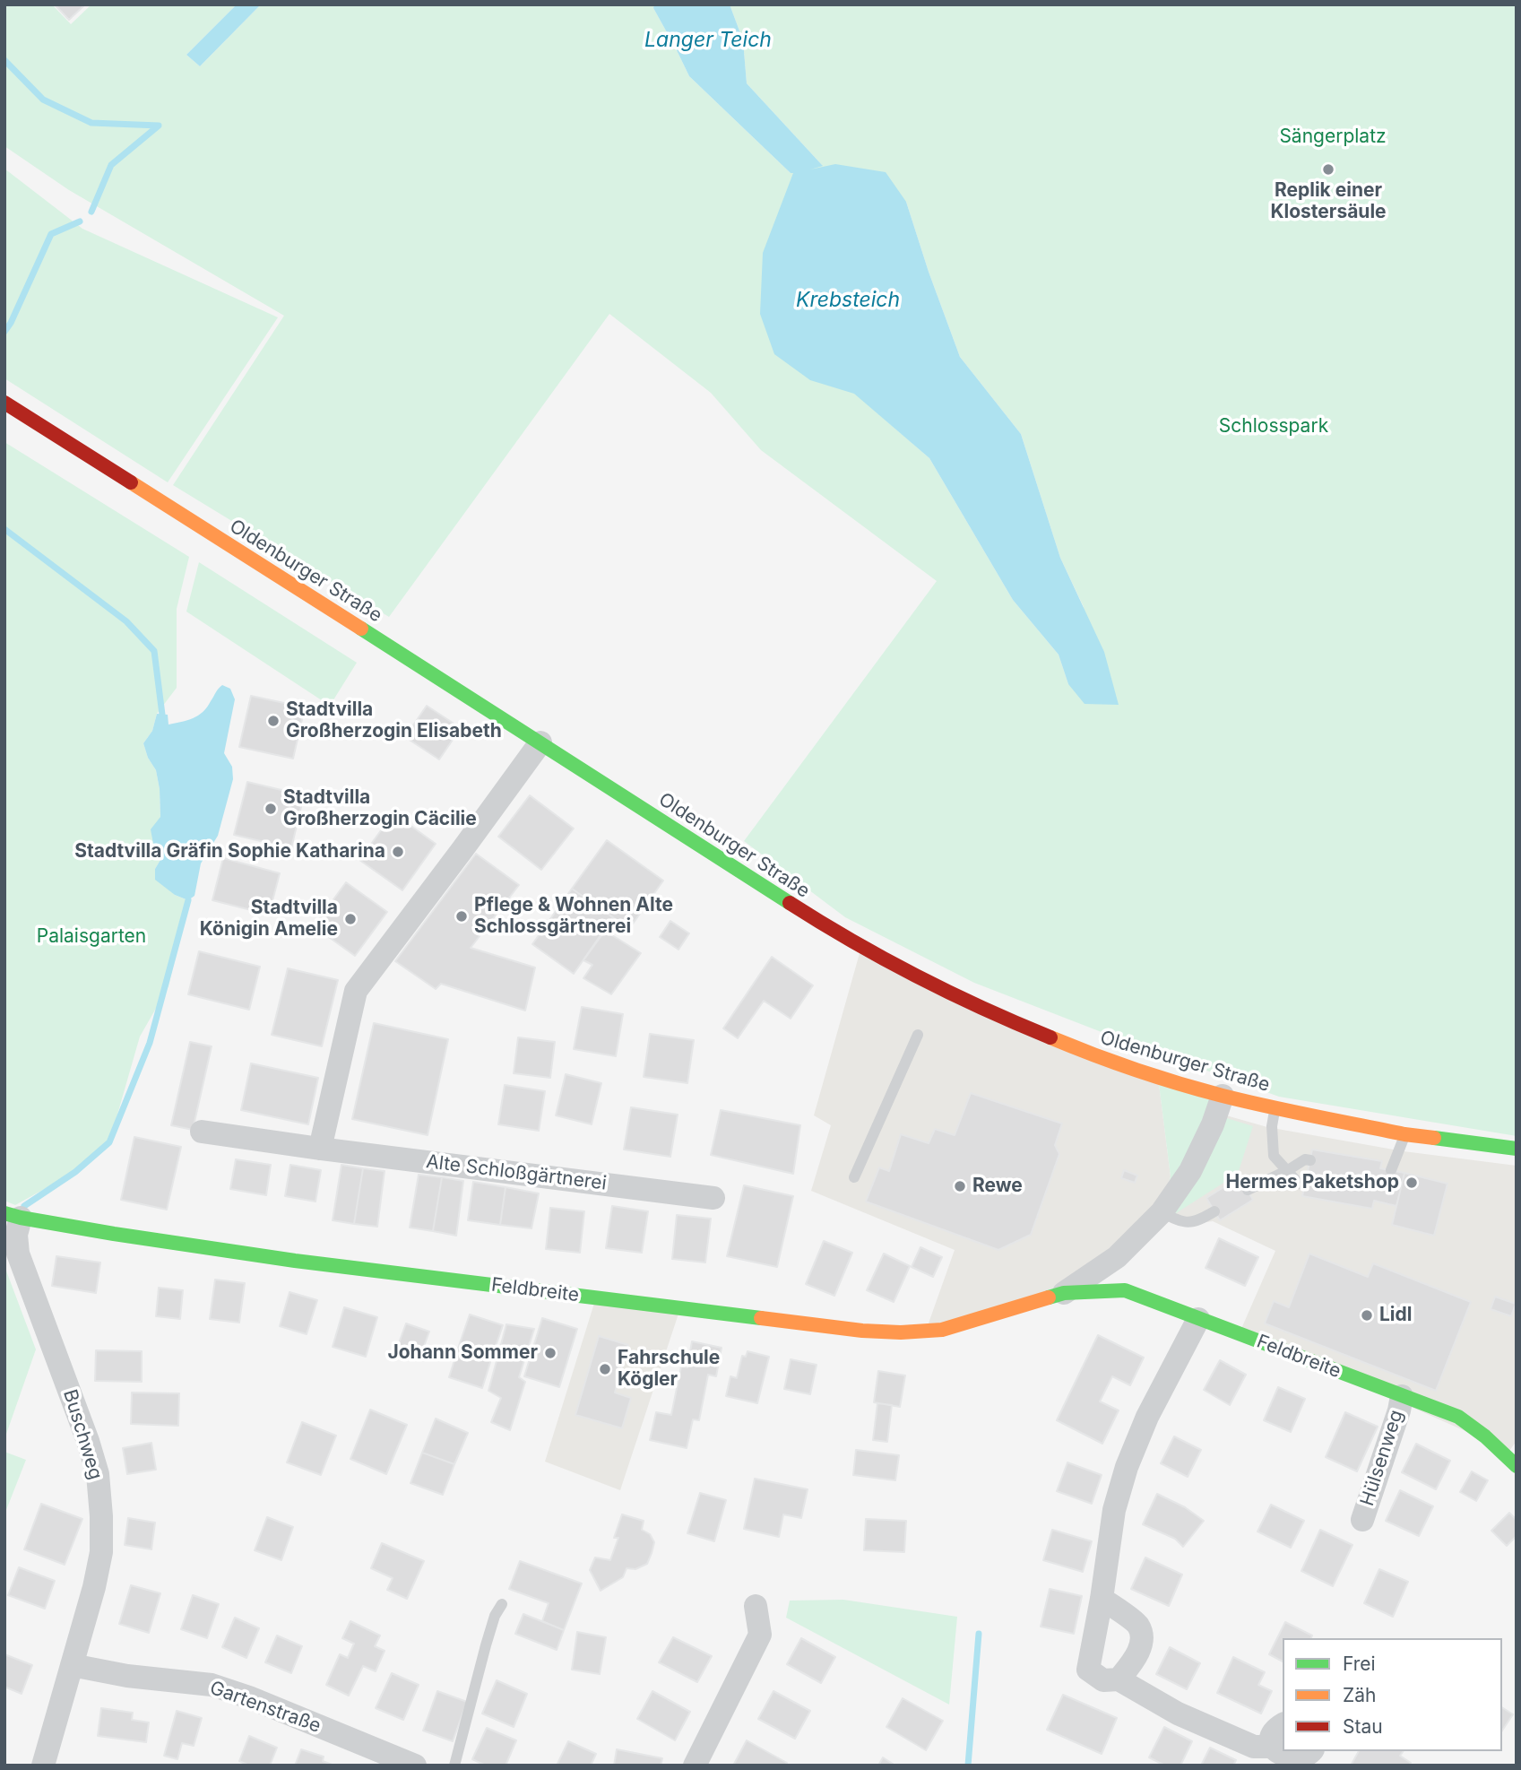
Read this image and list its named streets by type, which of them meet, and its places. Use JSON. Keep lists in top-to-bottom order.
{
  "streets": {
    "street": [
      "Oldenburger Straße",
      "Alte Schloßgärtnerei",
      "Feldbreite",
      "Buschweg",
      "Hülsenweg",
      "Gartenstraße"
    ]
  },
  "crossings": [
    ["Oldenburger Straße", "Feldbreite"],
    ["Feldbreite", "Buschweg"],
    ["Feldbreite", "Hülsenweg"],
    ["Buschweg", "Gartenstraße"]
  ],
  "water": ["Langer Teich", "Krebsteich"],
  "parks": ["Sängerplatz", "Schlosspark", "Palaisgarten"],
  "places": [
    "Replik einer Klostersäule",
    "Stadtvilla Großherzogin Elisabeth",
    "Stadtvilla Großherzogin Cäcilie",
    "Stadtvilla Gräfin Sophie Katharina",
    "Pflege & Wohnen Alte Schlossgärtnerei",
    "Stadtvilla Königin Amelie",
    "Hermes Paketshop",
    "Rewe",
    "Lidl",
    "Johann Sommer",
    "Fahrschule Kögler"
  ],
  "legend": ["Frei", "Zäh", "Stau"]
}
